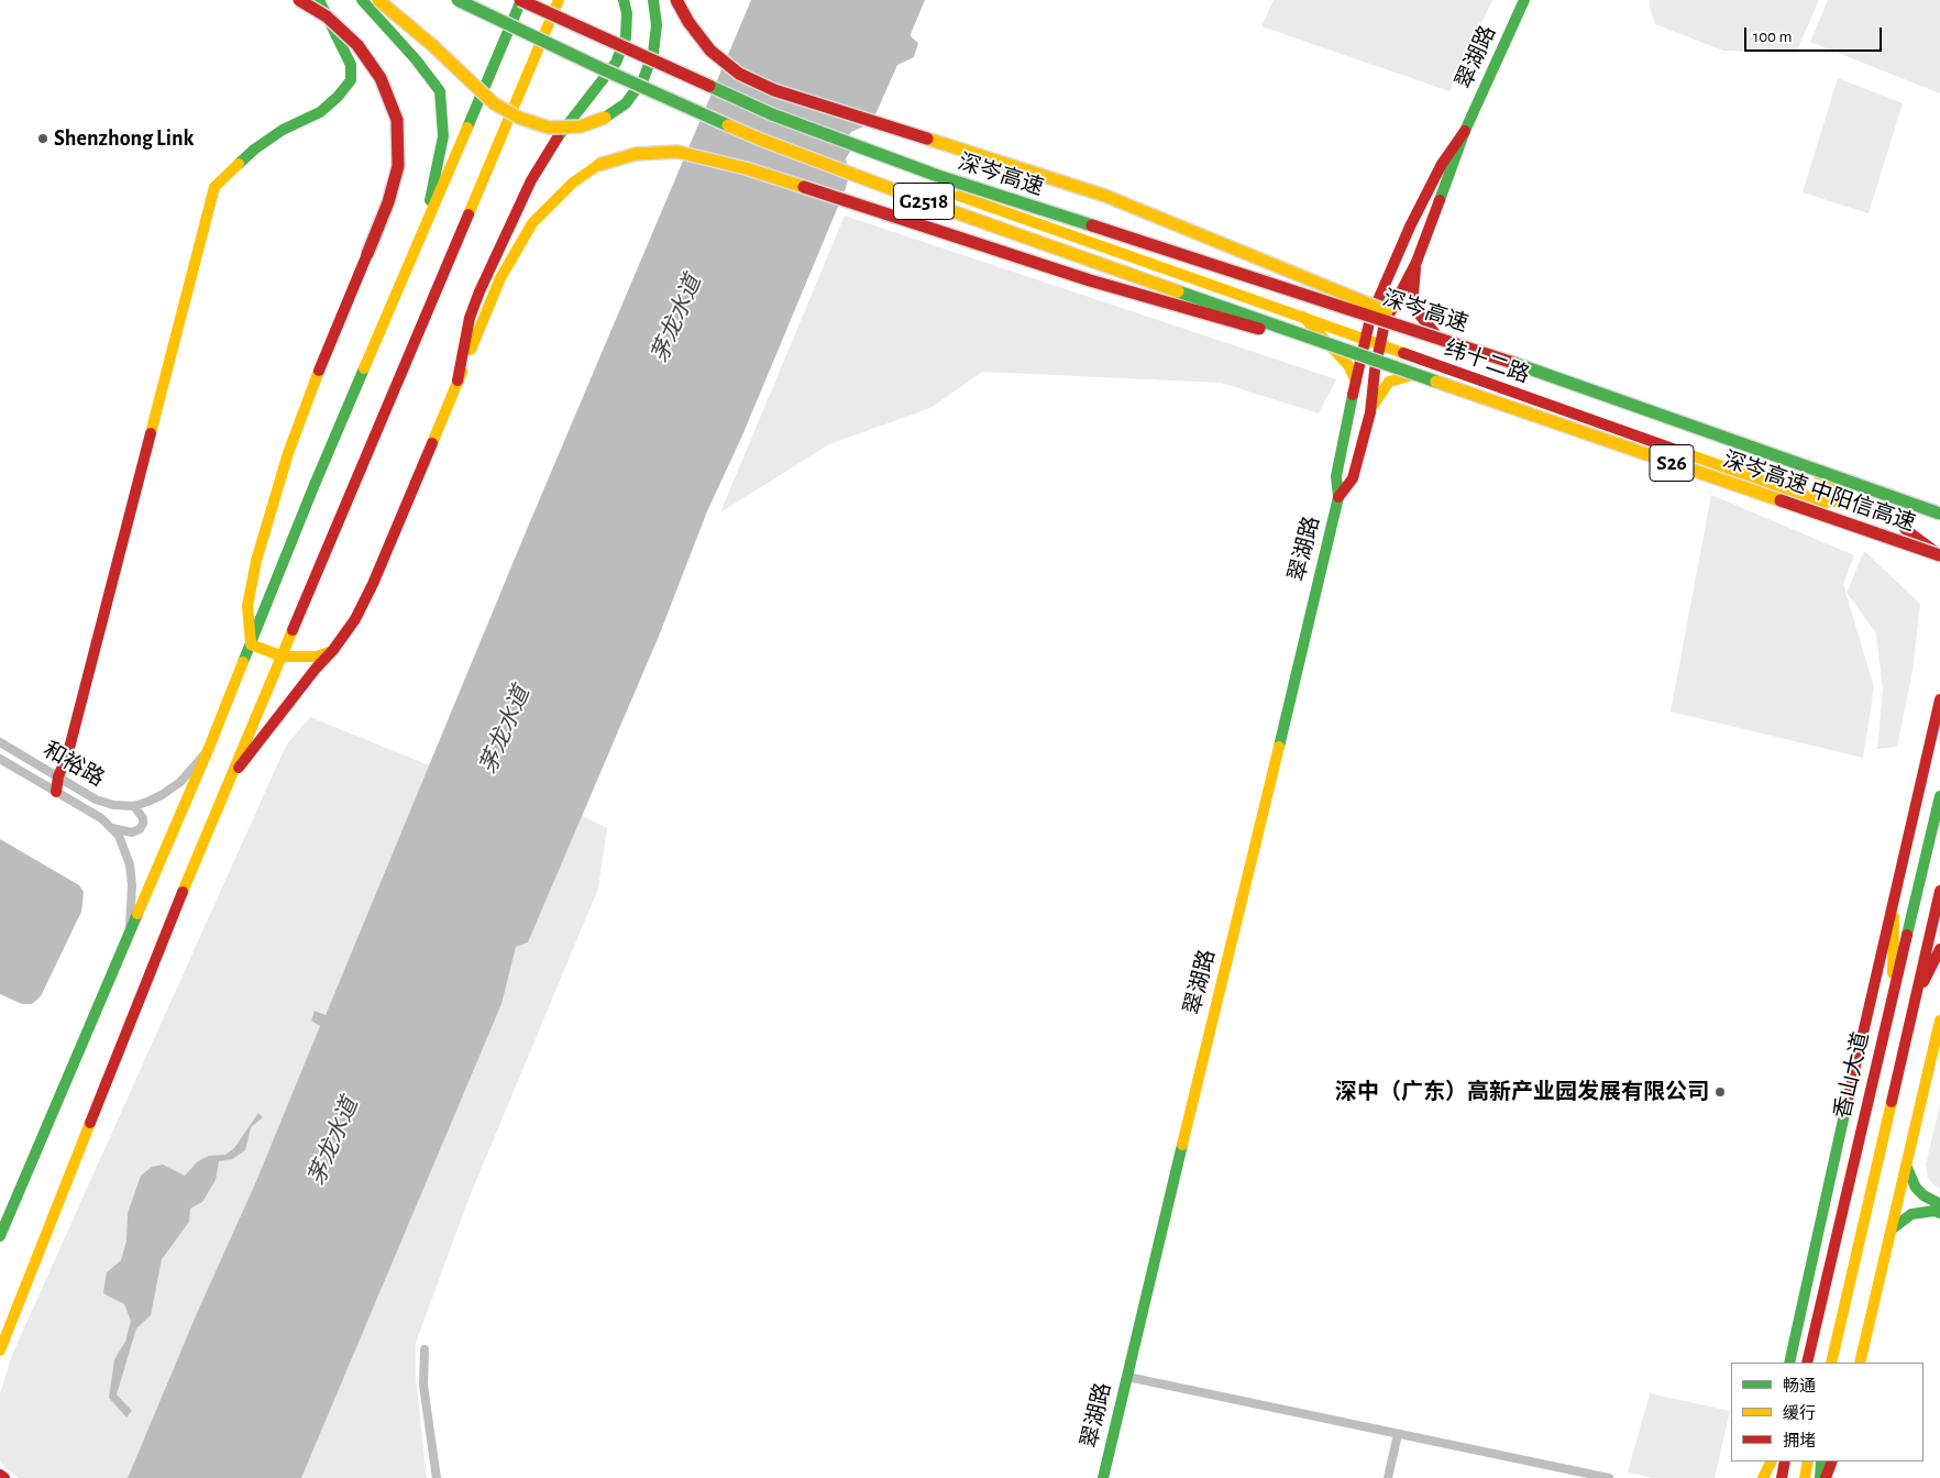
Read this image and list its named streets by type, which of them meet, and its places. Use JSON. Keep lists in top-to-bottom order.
{
  "streets": {
    "main road": [
      "翠湖路",
      "深岑高速",
      "G2518",
      "纬十二路",
      "S26",
      "深岑高速 中阳信高速",
      "香山大道"
    ],
    "street": ["和裕路"]
  },
  "crossings": [
    ["翠湖路", "纬十二路"],
    ["深岑高速", "深岑高速 中阳信高速"],
    ["G2518", "深岑高速 中阳信高速"]
  ],
  "water": ["茅龙水道"],
  "places": ["Shenzhong Link", "深中（广东）高新产业园发展有限公司"],
  "legend": ["畅通", "缓行", "拥堵"],
  "scale_bar": "100 m"
}
